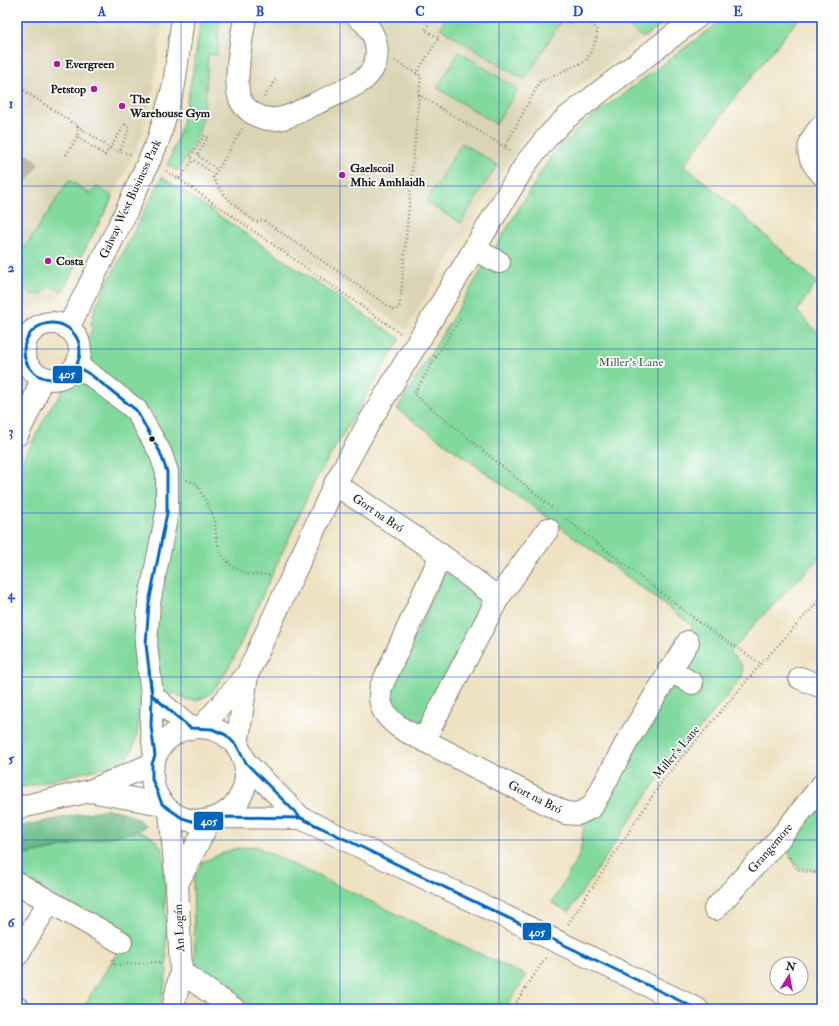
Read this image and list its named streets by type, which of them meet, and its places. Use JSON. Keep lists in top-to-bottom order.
{
  "streets": {
    "street": [
      "Galway West Business Park",
      "Gort na Bró",
      "Grangemore",
      "An Logán"
    ],
    "path": ["Miller's Lane"]
  },
  "parks": ["Miller's Lane"],
  "places": [
    "Evergreen",
    "Petstop",
    "The Warehouse Gym",
    "Gaelscoil Mhic Amhlaidh",
    "Costa"
  ],
  "lines": ["transit line 405"],
  "north": "top",
  "grid": {
    "columns": [
      "A",
      "B",
      "C",
      "D",
      "E"
    ],
    "rows": [
      "1",
      "2",
      "3",
      "4",
      "5",
      "6"
    ]
  }
}
